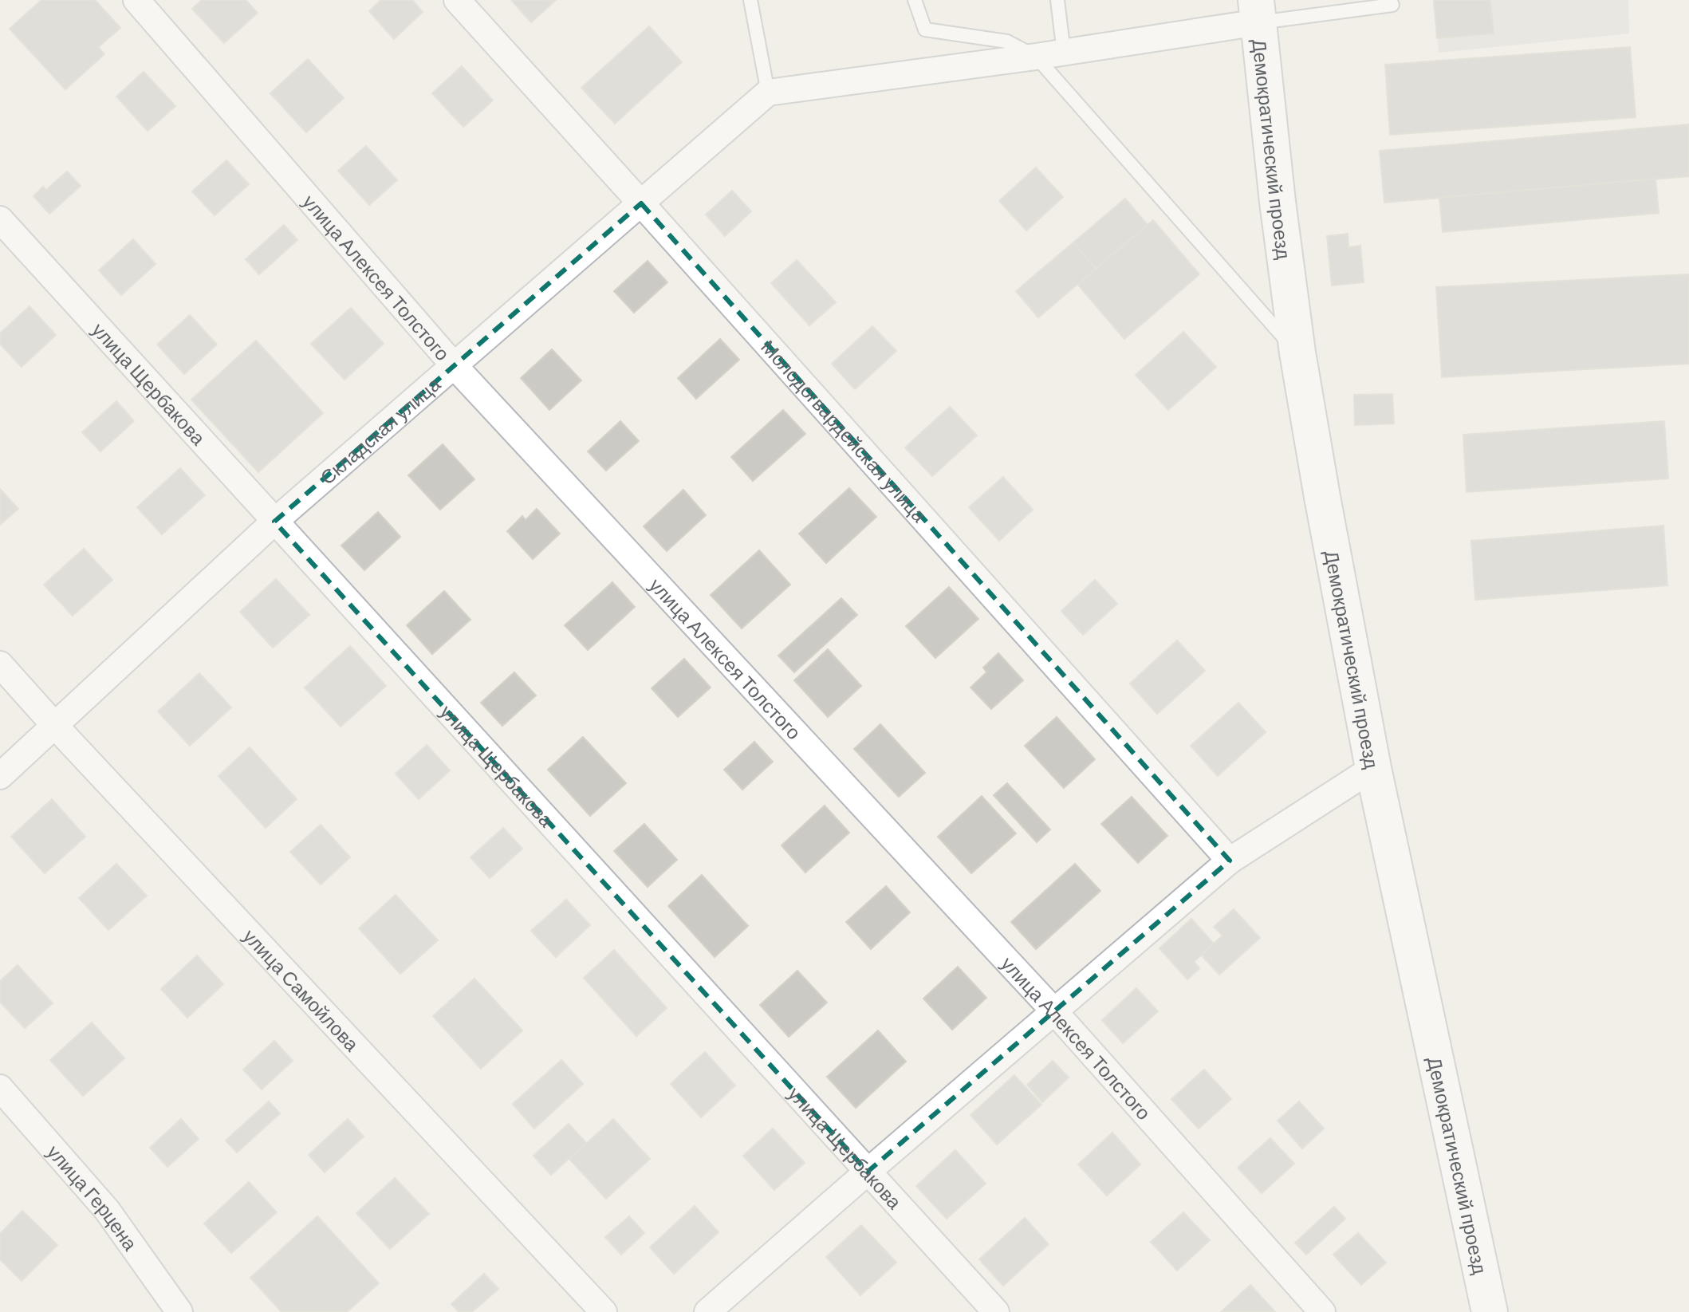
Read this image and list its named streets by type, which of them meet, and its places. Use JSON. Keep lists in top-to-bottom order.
{
  "streets": {
    "main road": ["Демократический проезд"],
    "street": [
      "улица Алексея Толстого",
      "улица Щербакова",
      "Складская улица",
      "Молодогвардейская улица",
      "улица Самойлова",
      "улица Герцена"
    ]
  },
  "crossings": [
    ["улица Алексея Толстого", "Складская улица"],
    ["улица Щербакова", "Складская улица"],
    ["Складская улица", "Молодогвардейская улица"],
    ["Складская улица", "улица Самойлова"]
  ]
}
